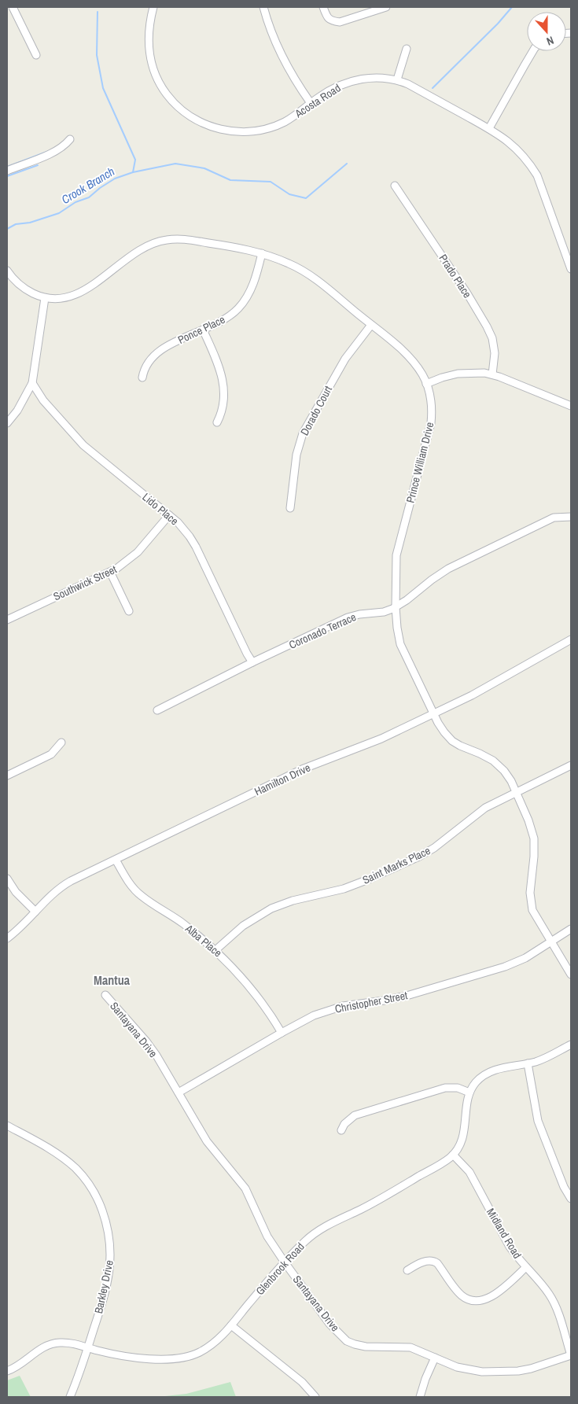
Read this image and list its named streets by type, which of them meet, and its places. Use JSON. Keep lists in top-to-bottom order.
{
  "streets": {
    "street": [
      "Acosta Road",
      "Prado Place",
      "Ponce Place",
      "Dorado Court",
      "Prince William Drive",
      "Lido Place",
      "Southwick Street",
      "Coronado Terrace",
      "Hamilton Drive",
      "Saint Marks Place",
      "Alba Place",
      "Christopher Street",
      "Santayana Drive",
      "Midland Road",
      "Glenbrook Road",
      "Barkley Drive"
    ]
  },
  "crossings": [
    ["Ponce Place", "Prince William Drive"],
    ["Dorado Court", "Prince William Drive"],
    ["Prince William Drive", "Coronado Terrace"],
    ["Prince William Drive", "Hamilton Drive"],
    ["Prince William Drive", "Saint Marks Place"],
    ["Prince William Drive", "Christopher Street"],
    ["Lido Place", "Southwick Street"],
    ["Lido Place", "Coronado Terrace"],
    ["Hamilton Drive", "Alba Place"],
    ["Saint Marks Place", "Alba Place"],
    ["Alba Place", "Christopher Street"],
    ["Christopher Street", "Santayana Drive"],
    ["Santayana Drive", "Midland Road"],
    ["Santayana Drive", "Glenbrook Road"],
    ["Midland Road", "Glenbrook Road"],
    ["Glenbrook Road", "Barkley Drive"]
  ],
  "districts": ["Mantua"],
  "water": ["Crook Branch"],
  "north": "bottom"
}
